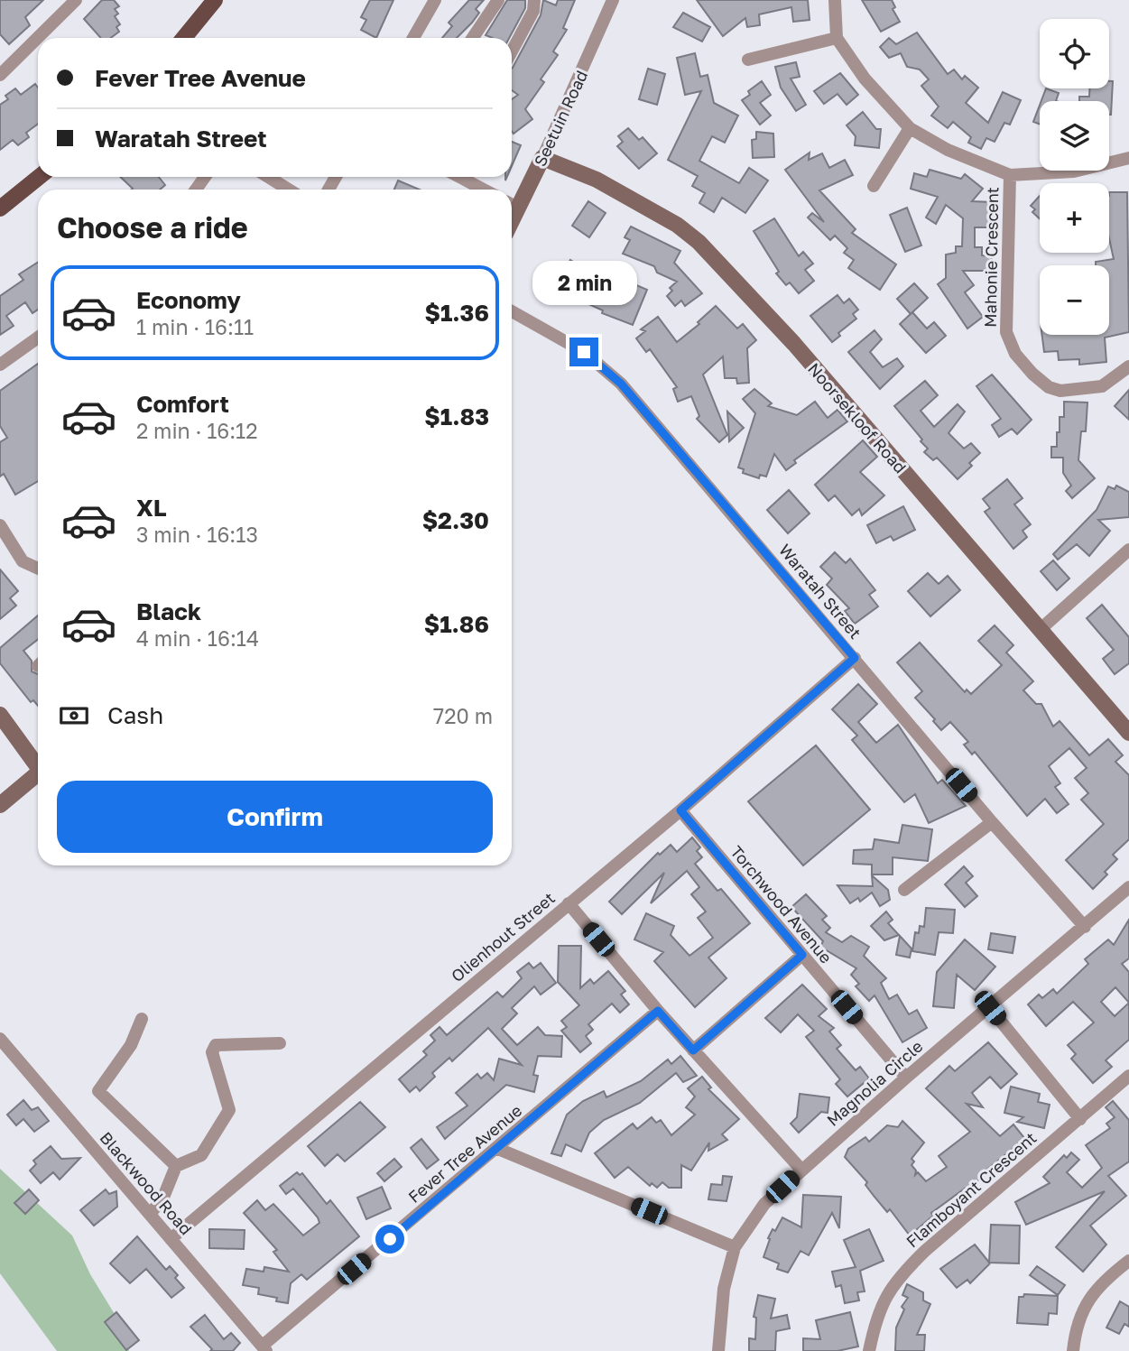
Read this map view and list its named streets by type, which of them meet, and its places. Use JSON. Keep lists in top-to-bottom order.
{
  "streets": {
    "street": [
      "Seetuin Road",
      "Mahonie Crescent",
      "Noorsekloof Road",
      "Waratah Street",
      "Torchwood Avenue",
      "Olienhout Street",
      "Magnolia Circle",
      "Fever Tree Avenue",
      "Blackwood Road",
      "Flamboyant Crescent"
    ]
  },
  "crossings": [
    ["Seetuin Road", "Noorsekloof Road"],
    ["Waratah Street", "Olienhout Street"],
    ["Waratah Street", "Magnolia Circle"],
    ["Torchwood Avenue", "Olienhout Street"],
    ["Torchwood Avenue", "Magnolia Circle"],
    ["Olienhout Street", "Blackwood Road"],
    ["Fever Tree Avenue", "Blackwood Road"]
  ],
  "page": {
    "map_buttons": ["+", "−"],
    "banner": ["Fever Tree Avenue", "Waratah Street"],
    "heading": "Choose a ride",
    "bubble": "2 min",
    "list": [
      {
        "name": "Economy",
        "note": "1 min · 16:11",
        "value": "$1.36"
      },
      {
        "name": "Comfort",
        "note": "2 min · 16:12",
        "value": "$1.83"
      },
      {
        "name": "XL",
        "note": "3 min · 16:13",
        "value": "$2.30"
      },
      {
        "name": "Black",
        "note": "4 min · 16:14",
        "value": "$1.86"
      }
    ],
    "pay": ["Cash", "720 m"],
    "buttons": "Confirm"
  }
}
